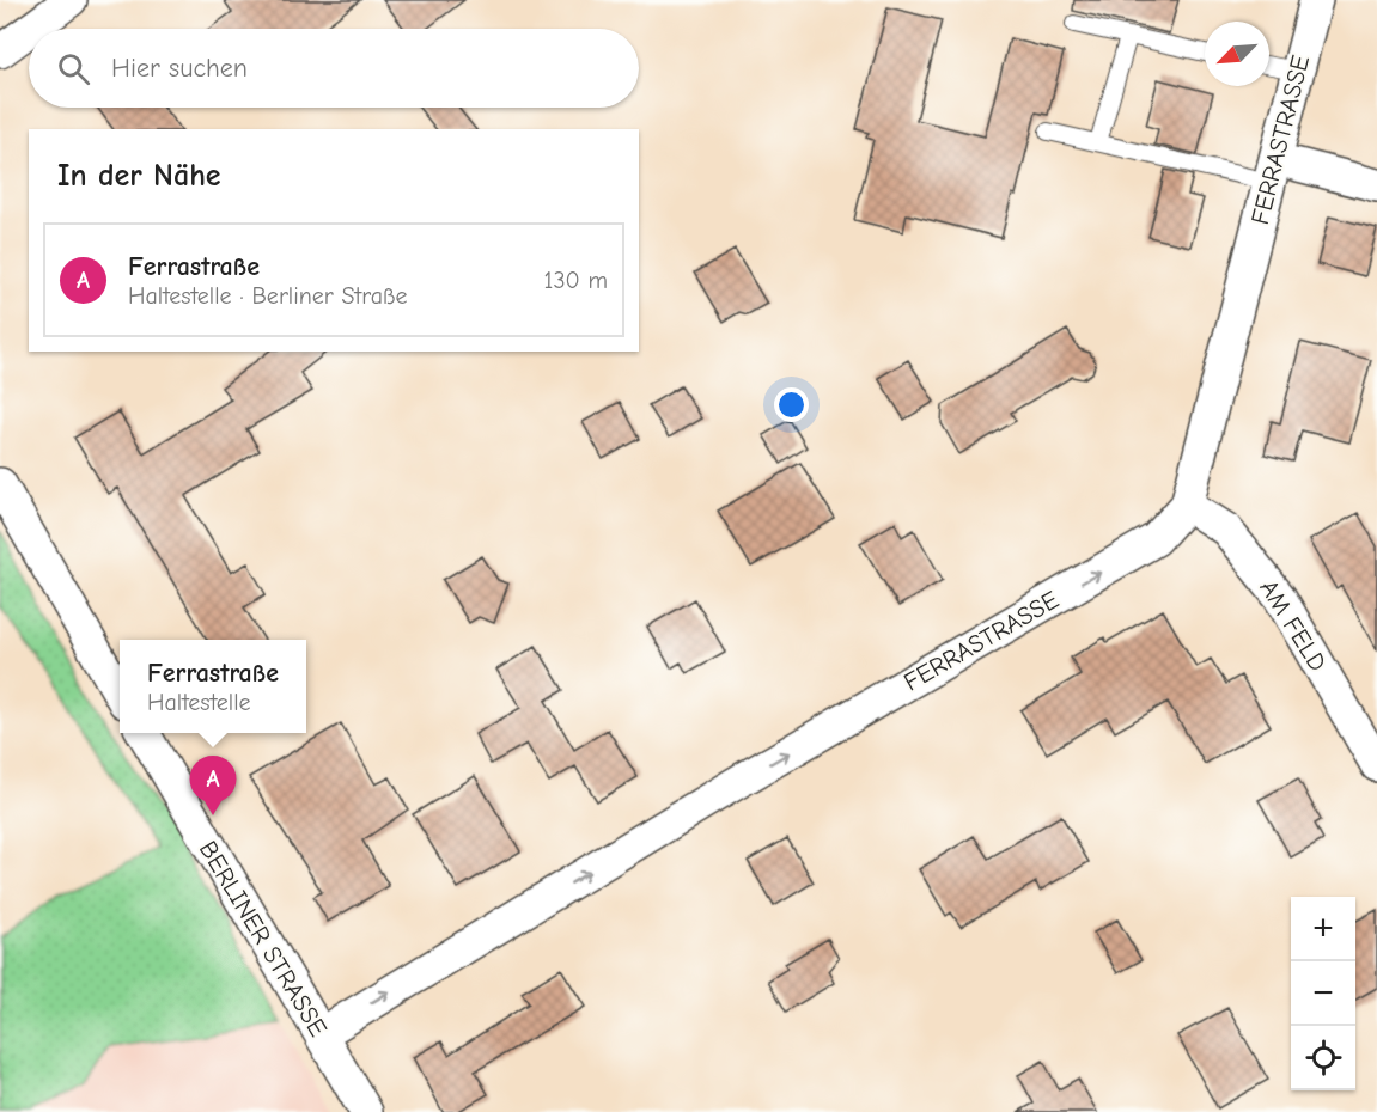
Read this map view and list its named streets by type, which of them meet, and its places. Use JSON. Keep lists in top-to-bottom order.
{
  "streets": {
    "street": ["FERRASTRASSE", "AM FELD", "BERLINER STRASSE"]
  },
  "crossings": [
    ["FERRASTRASSE", "AM FELD"],
    ["FERRASTRASSE", "BERLINER STRASSE"]
  ],
  "one_way": ["FERRASTRASSE"],
  "north": "bottom left",
  "page": {
    "search": "Hier suchen",
    "heading": "In der Nähe",
    "list": [
      {
        "mark": "A",
        "name": "Ferrastraße",
        "note": "Haltestelle · Berliner Straße",
        "value": "130 m"
      }
    ],
    "popup": ["Ferrastraße", "Haltestelle"],
    "pins": "A",
    "map_buttons": ["+", "−"]
  }
}
